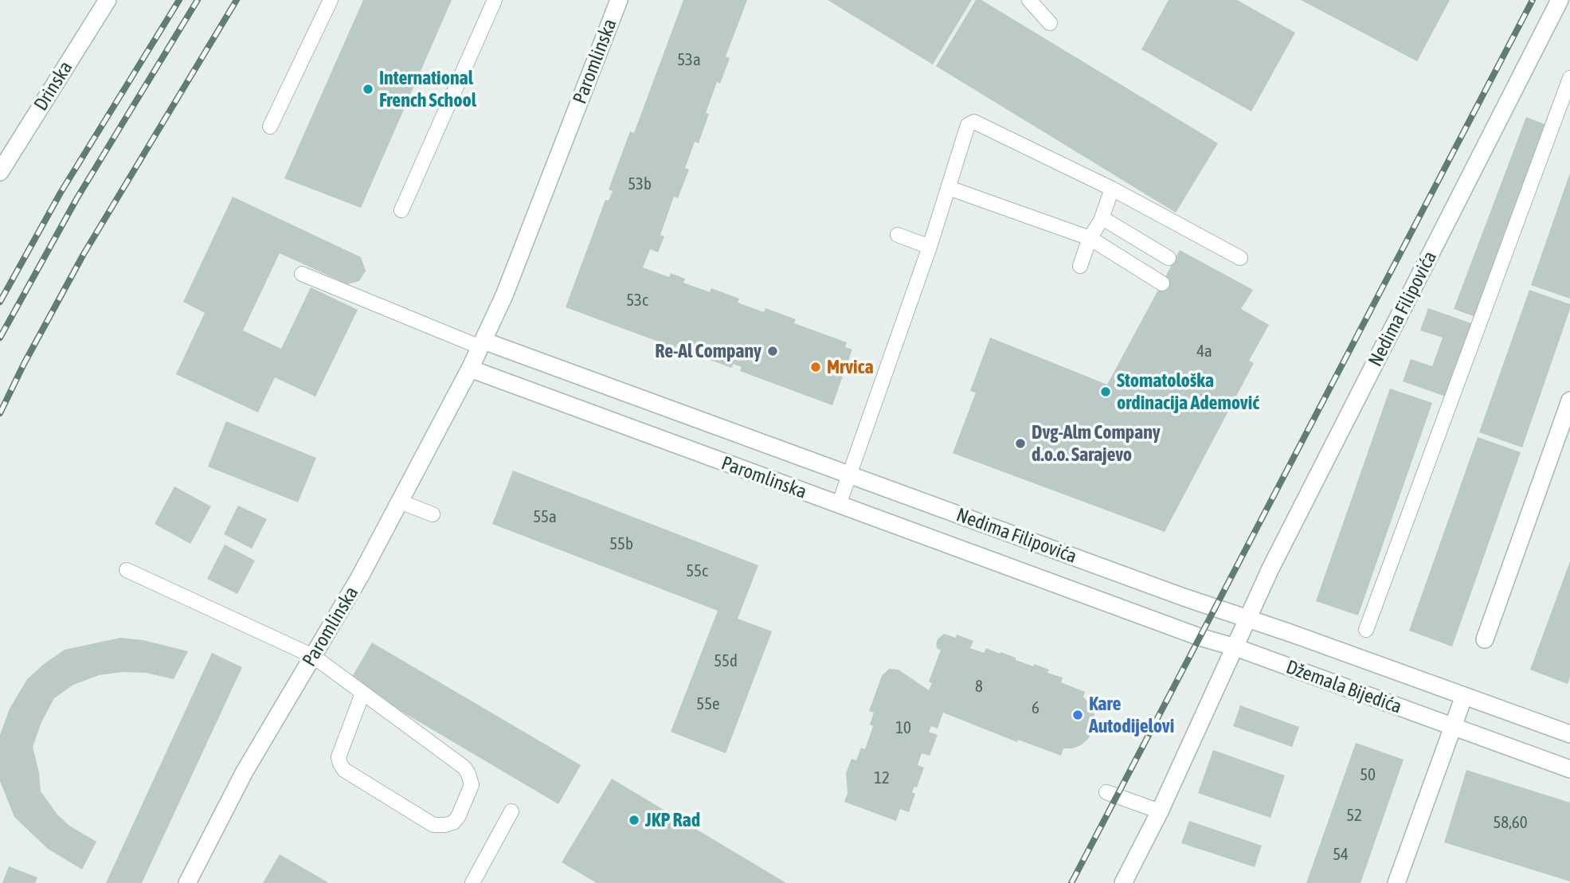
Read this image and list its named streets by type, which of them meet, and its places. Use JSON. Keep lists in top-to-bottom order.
{
  "streets": {
    "street": [
      "Paromlinska",
      "Drinska",
      "Nedima Filipovića",
      "Džemala Bijedića"
    ]
  },
  "crossings": [
    ["Paromlinska", "Nedima Filipovića"],
    ["Nedima Filipovića", "Džemala Bijedića"]
  ],
  "places": [
    "International French School",
    "Re-Al Company",
    "Mrvica",
    "Stomatološka ordinacija Ademović",
    "Dvg-Alm Company d.o.o. Sarajevo",
    "Kare Autodijelovi",
    "JKP Rad"
  ],
  "house_numbers": [
    "53a",
    "53b",
    "53c",
    "4a",
    "55a",
    "55b",
    "55c",
    "55d",
    "8",
    "55e",
    "6",
    "10",
    "50",
    "12",
    "52",
    "58,60",
    "54"
  ]
}
